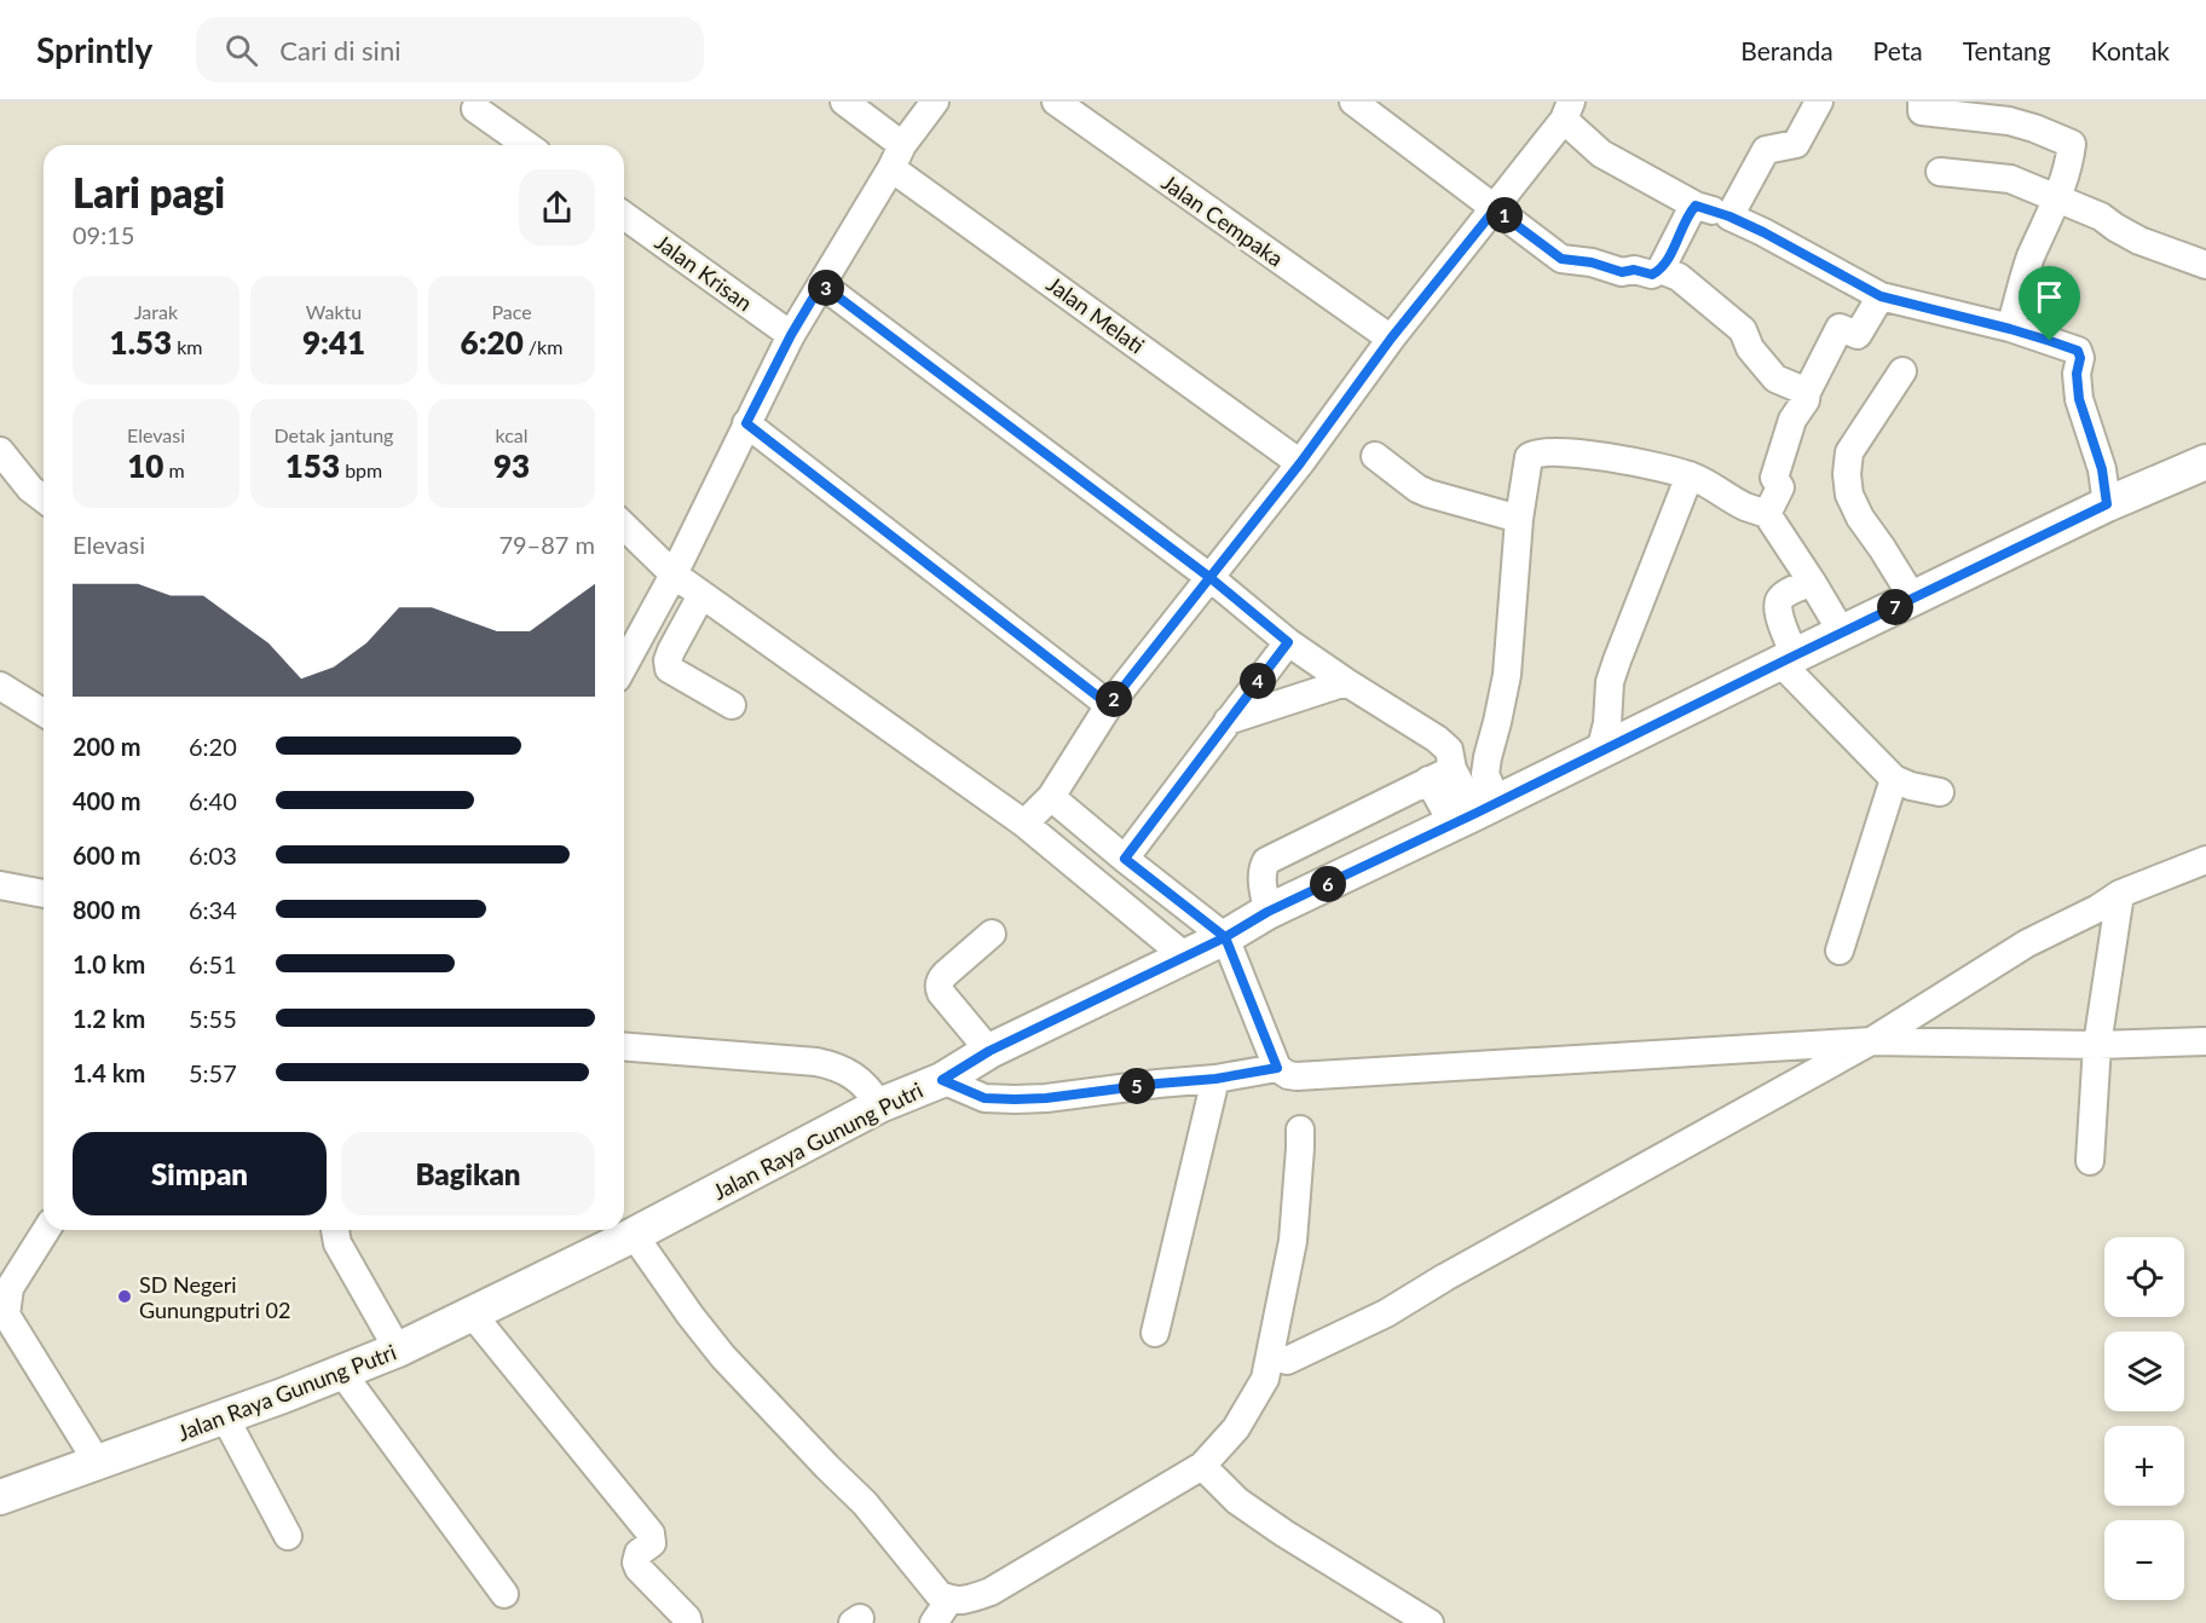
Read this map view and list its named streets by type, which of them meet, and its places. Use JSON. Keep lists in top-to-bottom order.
{
  "streets": {
    "main road": ["Jalan Raya Gunung Putri"],
    "street": ["Jalan Cempaka", "Jalan Krisan", "Jalan Melati"]
  },
  "places": ["SD Negeri Gunungputri 02"],
  "page": {
    "header": "Sprintly",
    "search": "Cari di sini",
    "nav": [
      "Beranda",
      "Peta",
      "Tentang",
      "Kontak"
    ],
    "heading": ["Lari pagi", "09:15"],
    "pins": [
      "1",
      "3",
      "7",
      "4",
      "2",
      "6",
      "5"
    ],
    "stats": [
      ["Jarak", "1.53 km"],
      ["Waktu", "9:41"],
      ["Pace", "6:20 /km"],
      ["Elevasi", "10 m"],
      ["Detak jantung", "153 bpm"],
      ["kcal", "93"]
    ],
    "chart": ["Elevasi", "79–87 m"],
    "list": [
      {
        "name": "200 m",
        "note": "6:20"
      },
      {
        "name": "400 m",
        "note": "6:40"
      },
      {
        "name": "600 m",
        "note": "6:03"
      },
      {
        "name": "800 m",
        "note": "6:34"
      },
      {
        "name": "1.0 km",
        "note": "6:51"
      },
      {
        "name": "1.2 km",
        "note": "5:55"
      },
      {
        "name": "1.4 km",
        "note": "5:57"
      }
    ],
    "buttons": ["Simpan", "Bagikan"],
    "map_buttons": ["+", "−"]
  }
}
